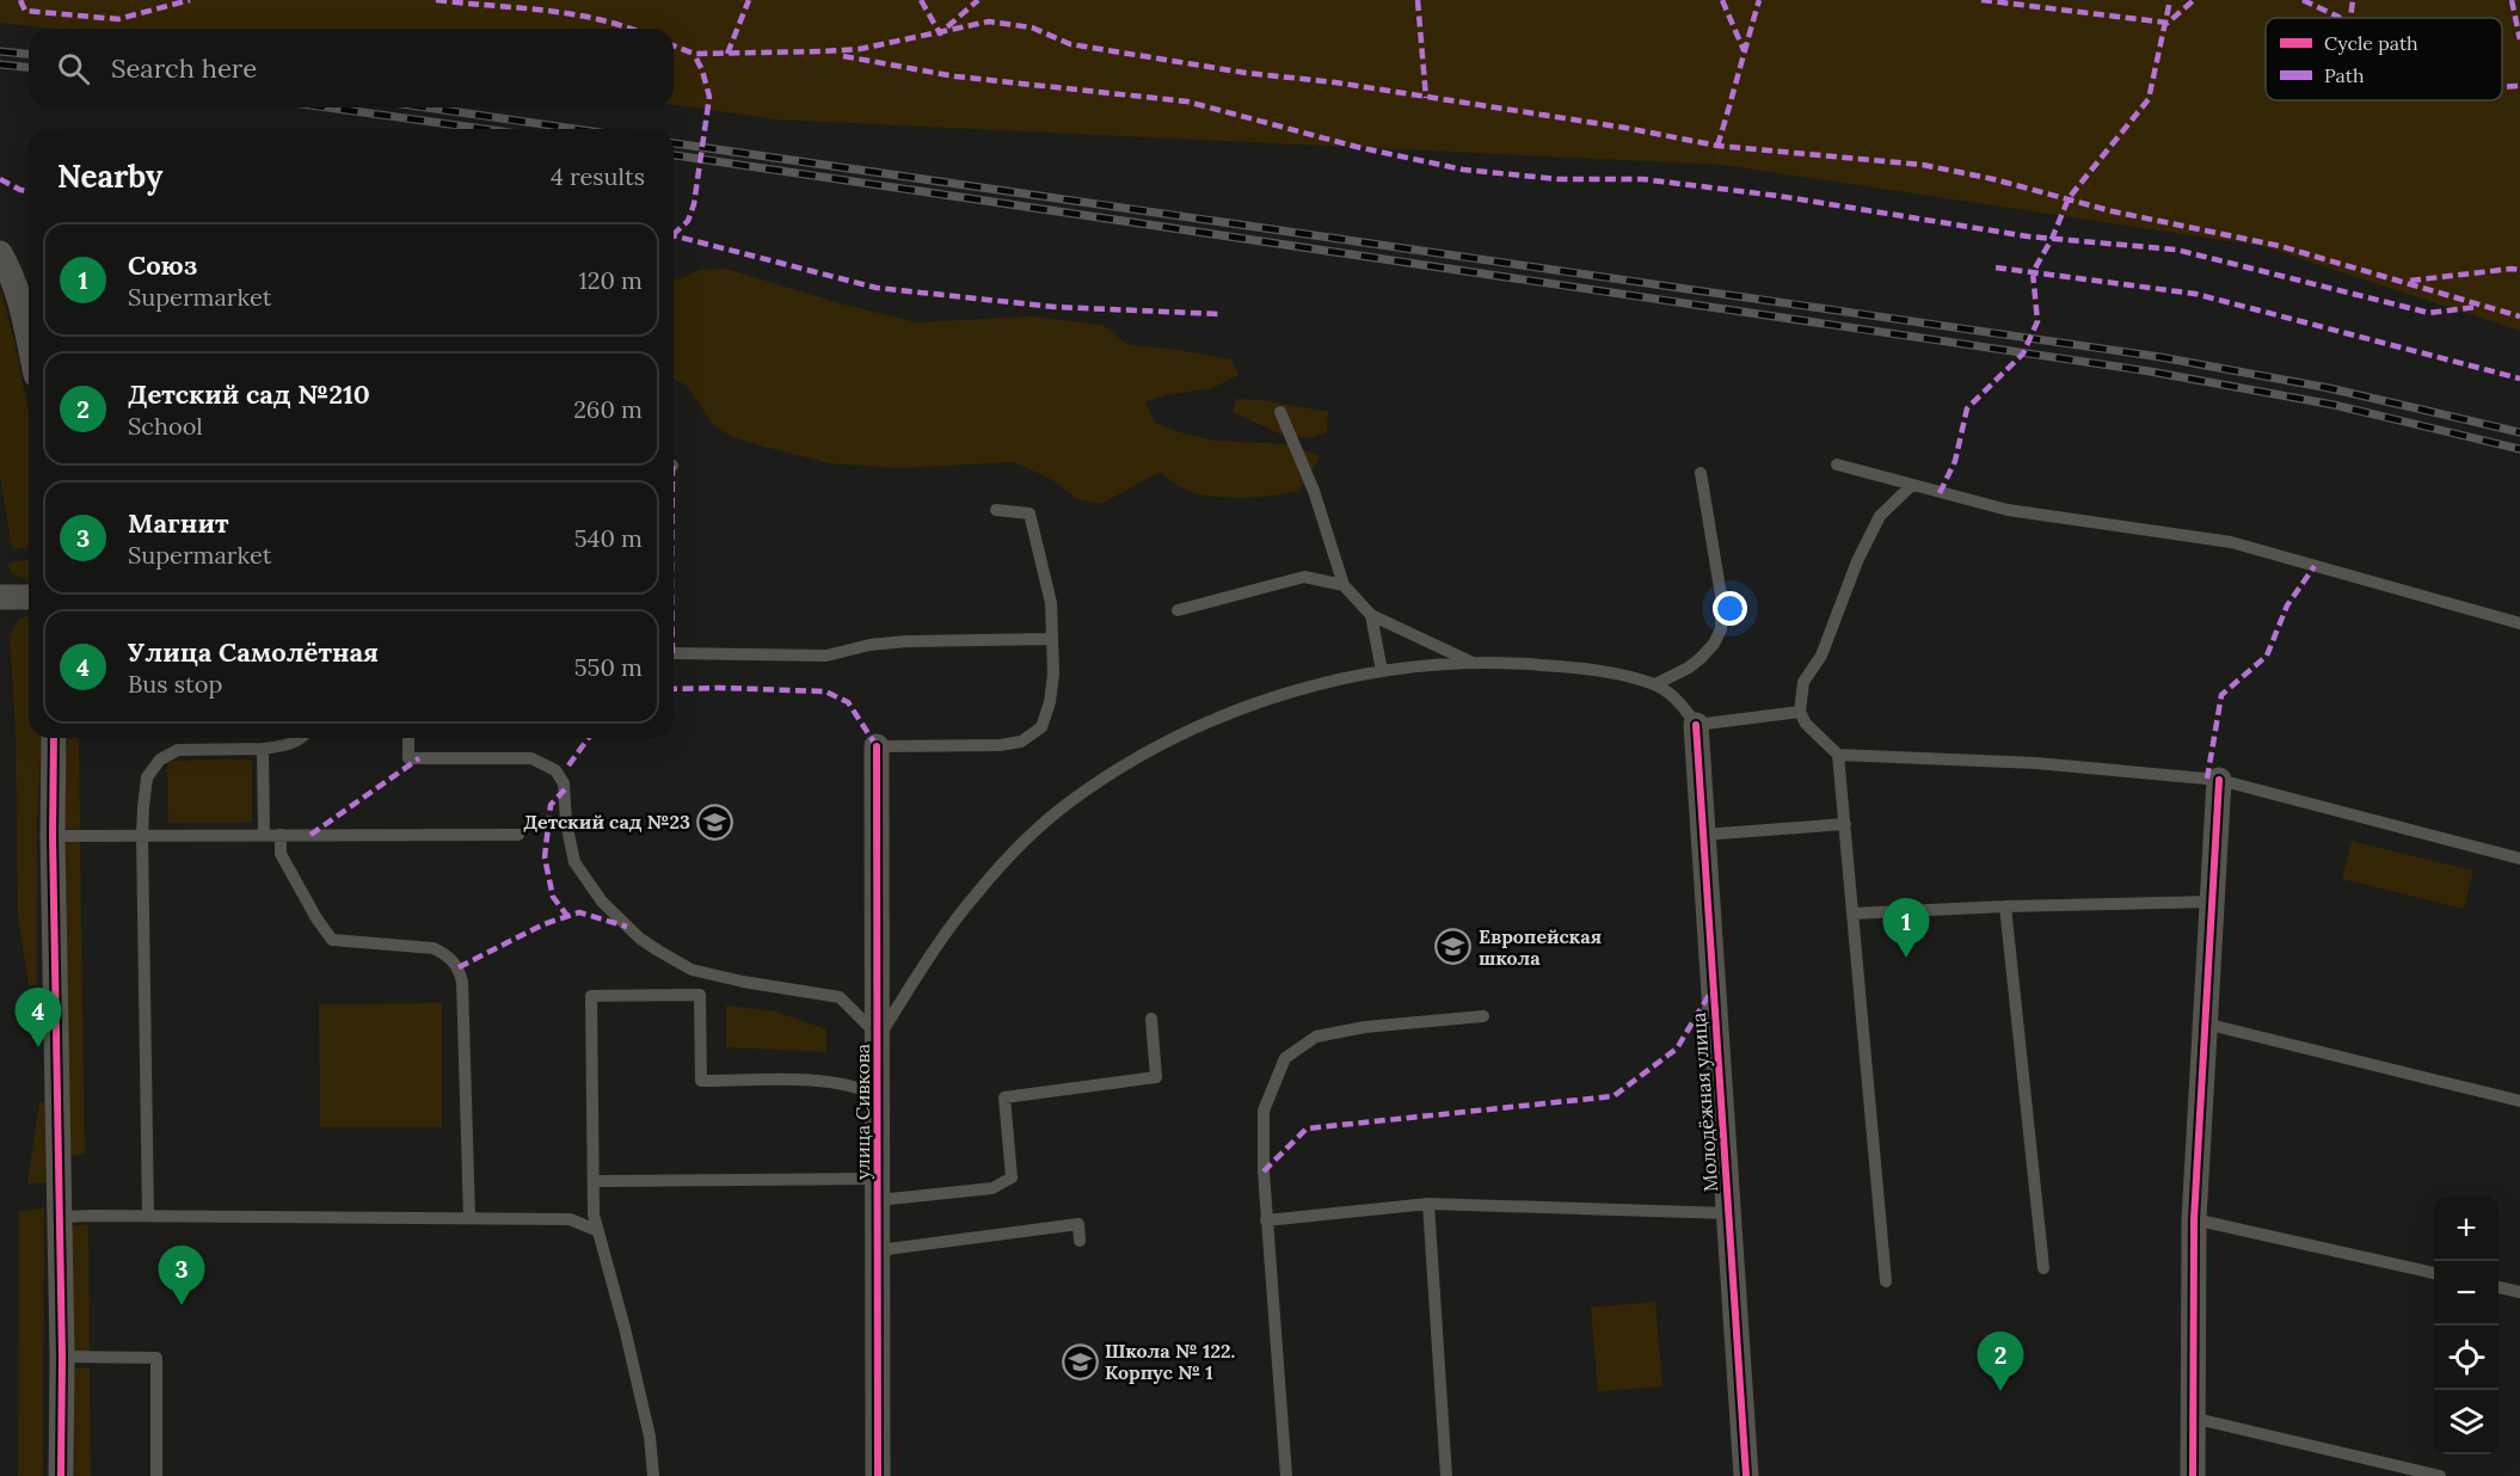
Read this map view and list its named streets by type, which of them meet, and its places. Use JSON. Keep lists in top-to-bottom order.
{
  "streets": {
    "street": ["Молодёжная улица", "улица Сивкова"]
  },
  "places": {
    "school or university": ["Детский сад №23", "Европейская школа", "Школа № 122. Корпус № 1"]
  },
  "legend": ["Cycle path", "Path"],
  "page": {
    "search": "Search here",
    "heading": ["Nearby", "4 results"],
    "list": [
      {
        "mark": "1",
        "name": "Союз",
        "note": "Supermarket",
        "value": "120 m"
      },
      {
        "mark": "2",
        "name": "Детский сад №210",
        "note": "School",
        "value": "260 m"
      },
      {
        "mark": "3",
        "name": "Магнит",
        "note": "Supermarket",
        "value": "540 m"
      },
      {
        "mark": "4",
        "name": "Улица Самолётная",
        "note": "Bus stop",
        "value": "550 m"
      }
    ],
    "pins": [
      "1",
      "4",
      "3",
      "2"
    ],
    "map_buttons": ["+", "−"]
  }
}
